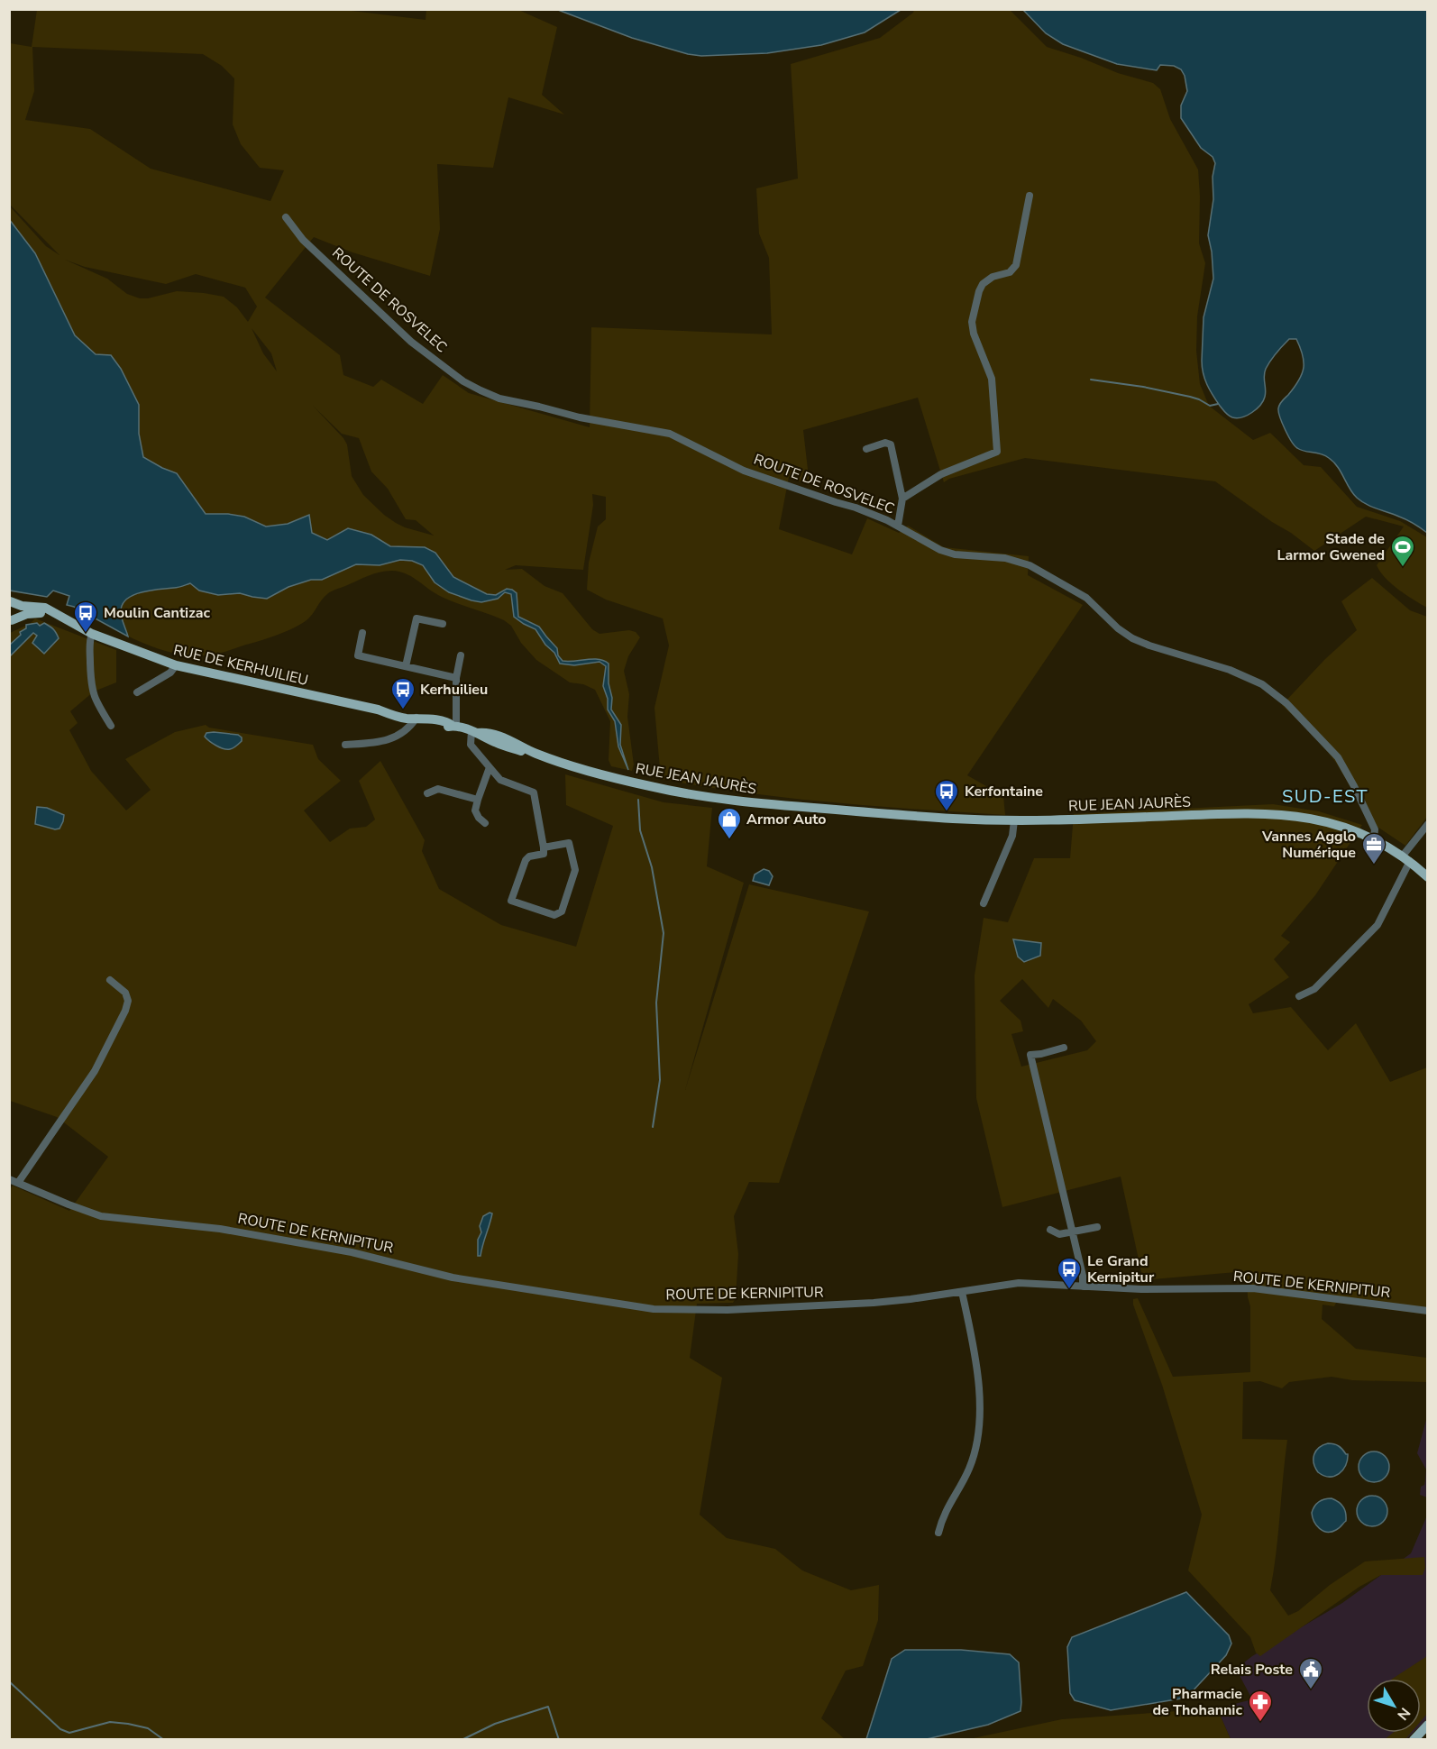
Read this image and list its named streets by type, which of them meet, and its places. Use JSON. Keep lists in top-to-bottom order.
{
  "streets": {
    "main road": ["RUE DE KERHUILIEU", "RUE JEAN JAURÈS"],
    "street": ["ROUTE DE ROSVELEC", "ROUTE DE KERNIPITUR"]
  },
  "crossings": [
    ["ROUTE DE ROSVELEC", "RUE JEAN JAURÈS"]
  ],
  "districts": ["SUD-EST"],
  "places": {
    "sports": ["Stade de Larmor Gwened"],
    "bus stop": [
      "Moulin Cantizac",
      "Kerhuilieu",
      "Kerfontaine",
      "Le Grand Kernipitur"
    ],
    "shop": ["Armor Auto"],
    "office": ["Vannes Agglo Numérique"],
    "public building": ["Relais Poste"],
    "pharmacy": ["Pharmacie de Thohannic"]
  },
  "north": "bottom right"
}
